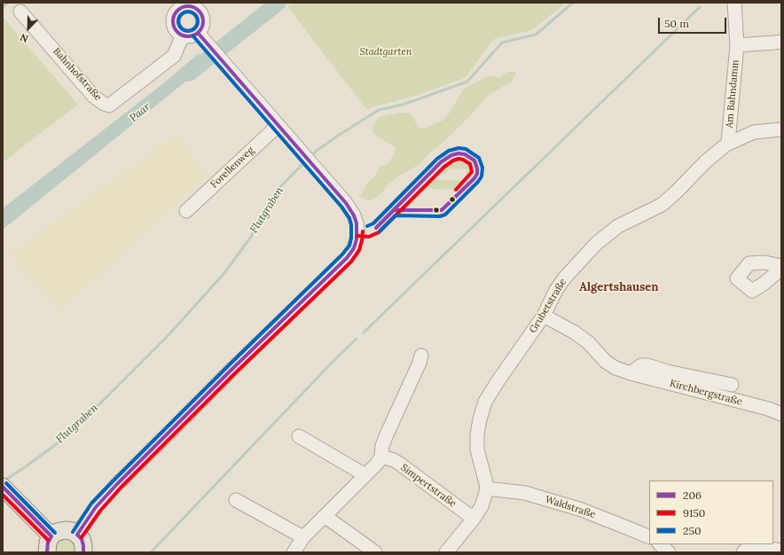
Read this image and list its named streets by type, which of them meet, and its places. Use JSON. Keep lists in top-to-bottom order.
{
  "streets": {
    "street": [
      "Bahnhofstraße",
      "Am Bahndamm",
      "Forellenweg",
      "Grubetstraße",
      "Kirchbergstraße",
      "Simpertstraße",
      "Waldstraße"
    ]
  },
  "crossings": [
    ["Am Bahndamm", "Grubetstraße"],
    ["Grubetstraße", "Kirchbergstraße"],
    ["Grubetstraße", "Simpertstraße"],
    ["Grubetstraße", "Waldstraße"]
  ],
  "districts": ["Algertshausen"],
  "water": ["Paar", "Flutgraben"],
  "parks": ["Stadtgarten"],
  "lines": ["transit line 206", "transit line 250", "transit line 9150"],
  "legend": ["206", "9150", "250"],
  "scale_bar": "50 m",
  "north": "bottom left"
}
